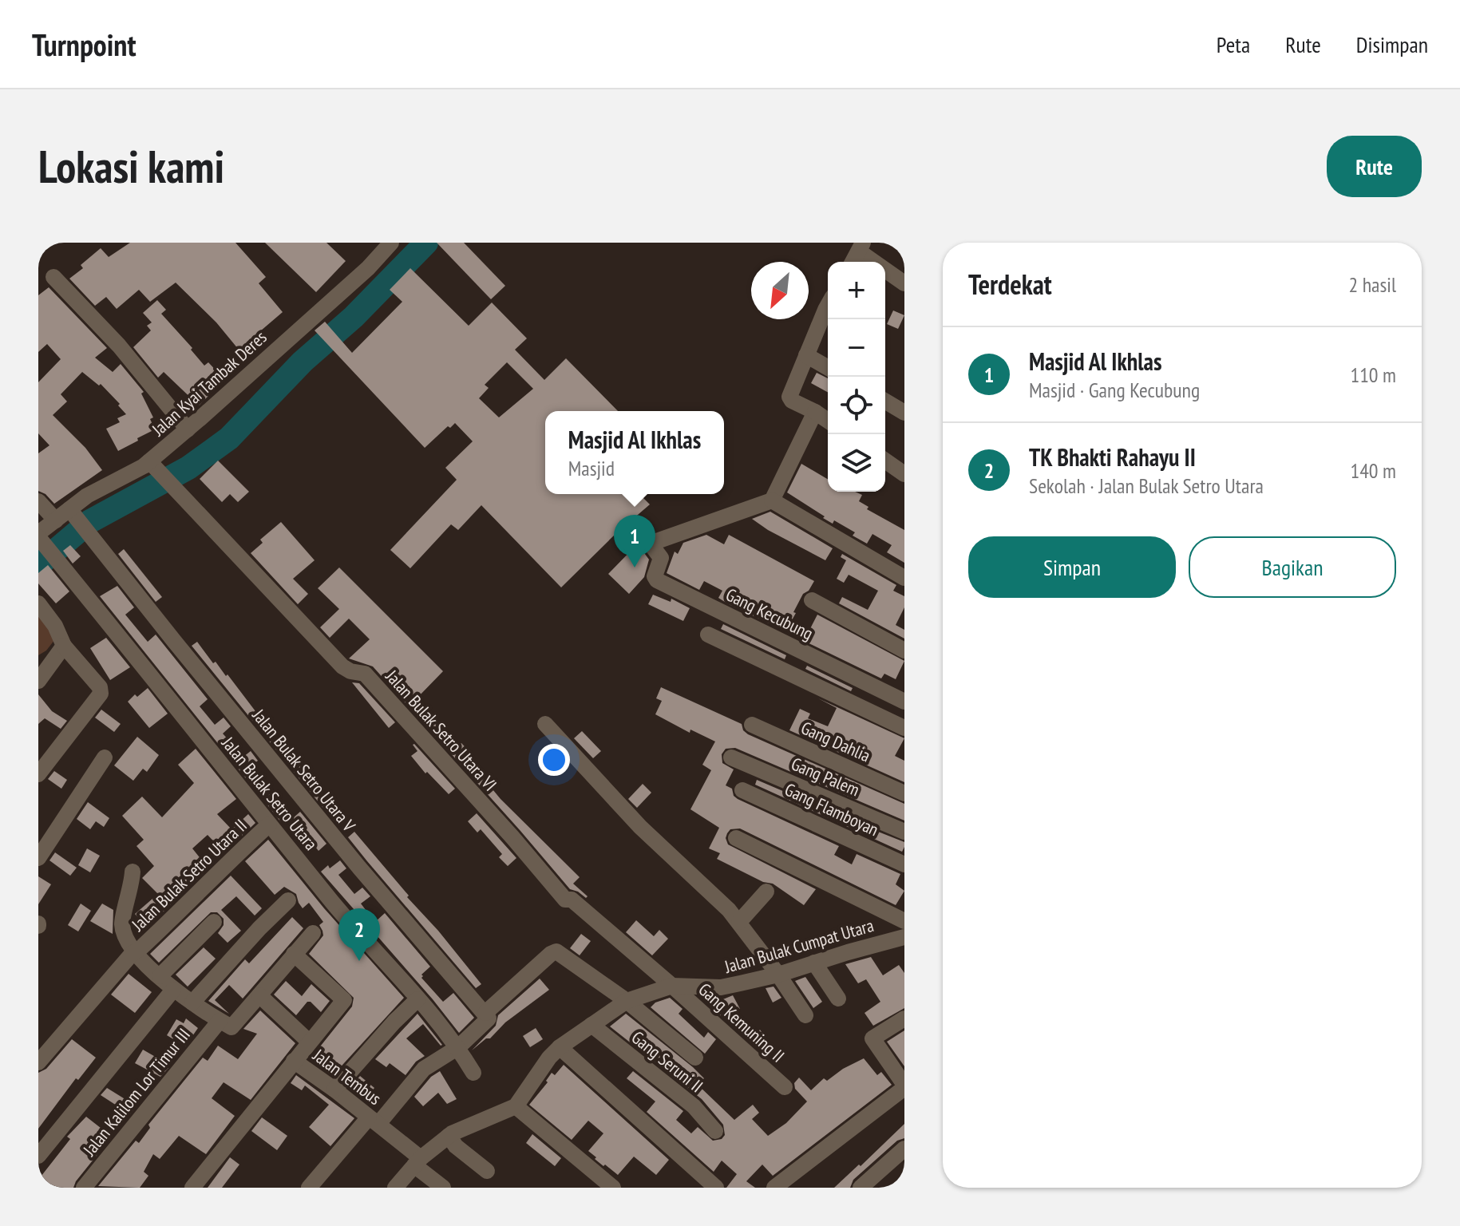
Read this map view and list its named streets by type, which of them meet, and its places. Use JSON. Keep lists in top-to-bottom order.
{
  "streets": {
    "street": [
      "Jalan Kyai Tambak Deres",
      "Gang Kecubung",
      "Jalan Bulak Setro Utara VI",
      "Gang Dahlia",
      "Jalan Bulak Setro Utara V",
      "Gang Palem",
      "Jalan Bulak Setro Utara",
      "Gang Flamboyan",
      "Jalan Bulak Setro Utara II",
      "Jalan Bulak Cumpat Utara",
      "Gang Kemuning II",
      "Gang Seruni II",
      "Jalan Tembus",
      "Jalan Kalilom Lor Timur III"
    ]
  },
  "crossings": [
    ["Jalan Kyai Tambak Deres", "Jalan Bulak Setro Utara VI"],
    ["Jalan Kyai Tambak Deres", "Jalan Bulak Setro Utara V"],
    ["Jalan Kyai Tambak Deres", "Jalan Bulak Setro Utara"],
    ["Jalan Bulak Setro Utara VI", "Jalan Bulak Cumpat Utara"],
    ["Jalan Bulak Setro Utara VI", "Gang Kemuning II"],
    ["Jalan Bulak Setro Utara", "Jalan Bulak Setro Utara II"],
    ["Jalan Bulak Cumpat Utara", "Gang Kemuning II"]
  ],
  "north": "bottom left",
  "page": {
    "header": "Turnpoint",
    "nav": ["Peta", "Rute", "Disimpan"],
    "buttons": [
      "Rute",
      ["Simpan", "Bagikan"]
    ],
    "title": "Lokasi kami",
    "heading": ["Terdekat", "2 hasil"],
    "map_buttons": ["+", "−"],
    "list": [
      {
        "mark": "1",
        "name": "Masjid Al Ikhlas",
        "note": "Masjid · Gang Kecubung",
        "value": "110 m"
      },
      {
        "mark": "2",
        "name": "TK Bhakti Rahayu II",
        "note": "Sekolah · Jalan Bulak Setro Utara",
        "value": "140 m"
      }
    ],
    "popup": ["Masjid Al Ikhlas", "Masjid"],
    "pins": ["1", "2"]
  }
}
